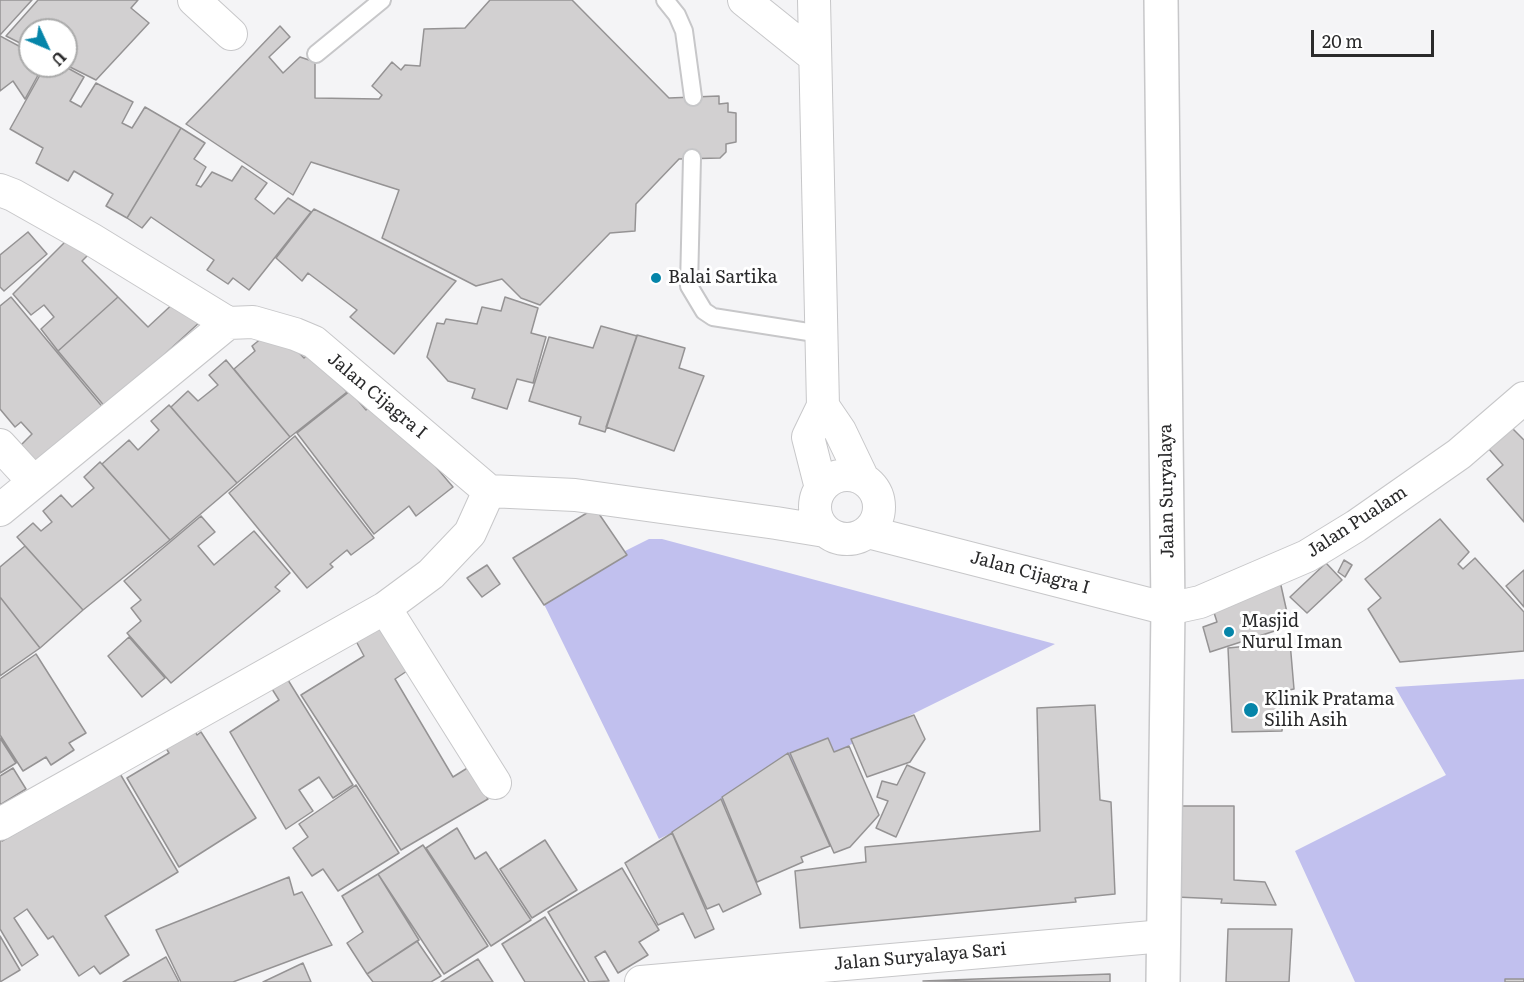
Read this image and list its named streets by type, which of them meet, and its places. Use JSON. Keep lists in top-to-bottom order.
{
  "streets": {
    "street": [
      "Jalan Cijagra I",
      "Jalan Suryalaya",
      "Jalan Pualam",
      "Jalan Suryalaya Sari"
    ]
  },
  "crossings": [
    ["Jalan Cijagra I", "Jalan Suryalaya"],
    ["Jalan Cijagra I", "Jalan Pualam"],
    ["Jalan Suryalaya", "Jalan Pualam"],
    ["Jalan Suryalaya", "Jalan Suryalaya Sari"]
  ],
  "places": ["Balai Sartika", "Masjid Nurul Iman", "Klinik Pratama Silih Asih"],
  "scale_bar": "20 m",
  "north": "bottom right"
}
